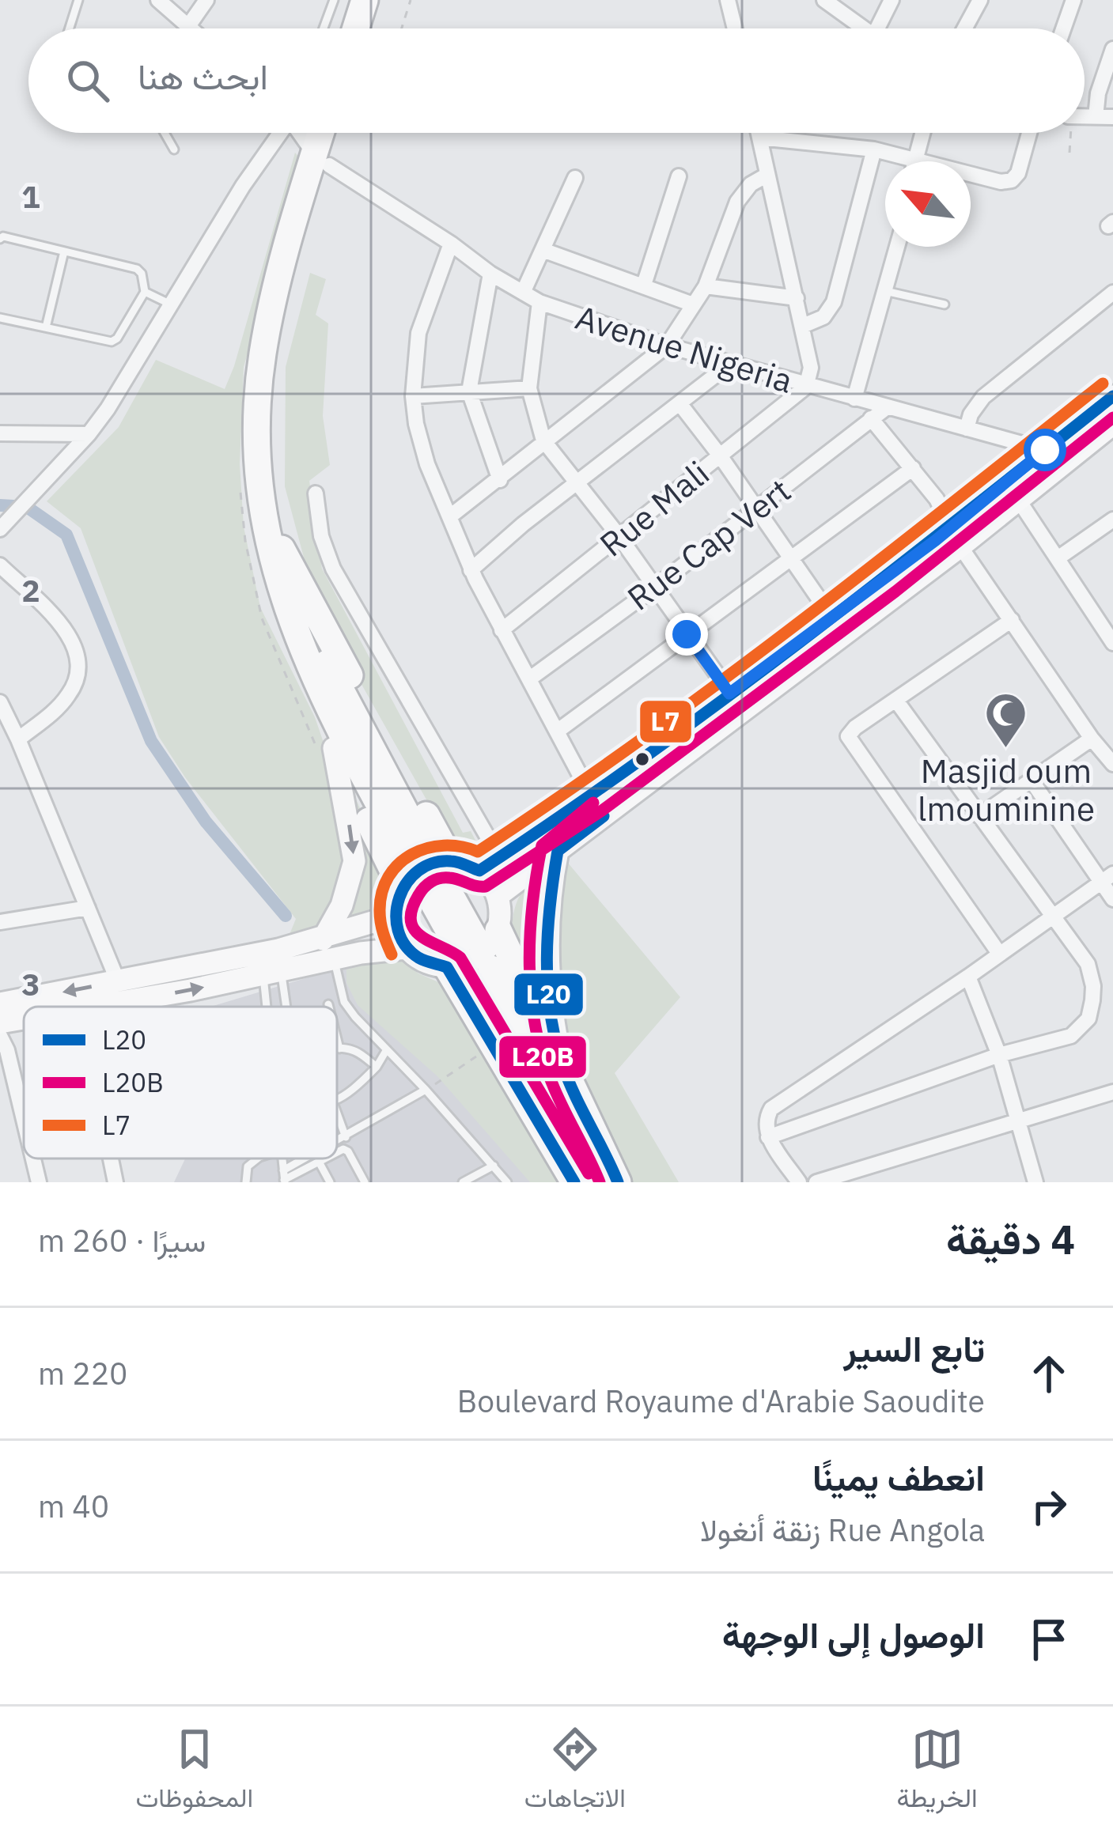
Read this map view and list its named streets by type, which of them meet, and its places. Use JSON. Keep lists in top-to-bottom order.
{
  "streets": {
    "street": ["Avenue Nigeria", "Rue Mali", "Rue Cap Vert"]
  },
  "crossings": [
    ["Avenue Nigeria", "Rue Mali"],
    ["Avenue Nigeria", "Rue Cap Vert"]
  ],
  "places": {
    "mosque": ["Masjid oum lmouminine"]
  },
  "lines": ["transit line L7", "transit line L20", "transit line L20B"],
  "legend": ["L20", "L20B", "L7"],
  "north": "top left",
  "page": {
    "search": "ابحث هنا",
    "heading": ["4 دقيقة", "سيرًا · 260 m"],
    "list": [
      ["تابع السير", "Boulevard Royaume d'Arabie Saoudite", "220 m"],
      ["انعطف يمينًا", "Rue Angola زنقة أنغولا", "40 m"],
      "الوصول إلى الوجهة"
    ],
    "nav": ["الخريطة", "الاتجاهات", "المحفوظات"]
  },
  "grid": {
    "rows": ["1", "2", "3"]
  }
}
